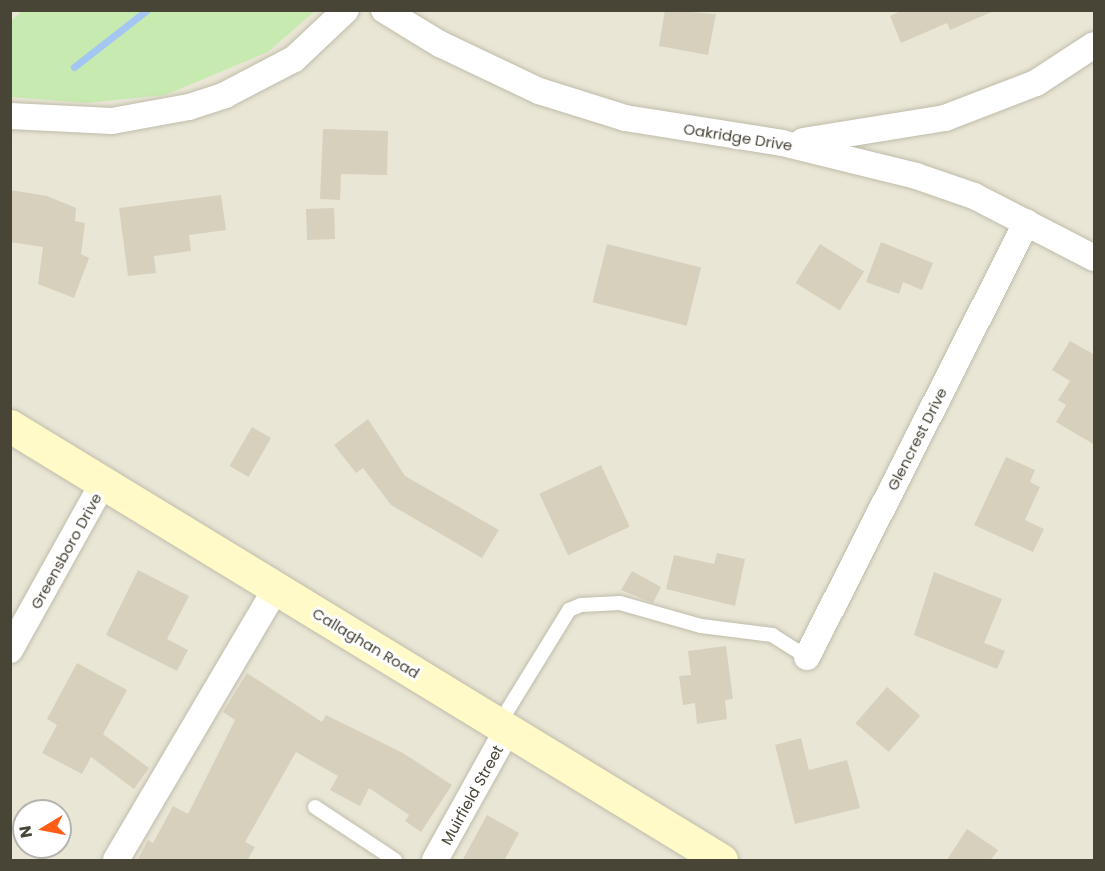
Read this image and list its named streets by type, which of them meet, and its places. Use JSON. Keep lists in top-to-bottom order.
{
  "streets": {
    "main road": ["Callaghan Road"],
    "street": [
      "Oakridge Drive",
      "Glencrest Drive",
      "Greensboro Drive",
      "Muirfield Street"
    ]
  },
  "crossings": [
    ["Oakridge Drive", "Glencrest Drive"],
    ["Greensboro Drive", "Callaghan Road"],
    ["Callaghan Road", "Muirfield Street"]
  ],
  "north": "left"
}
